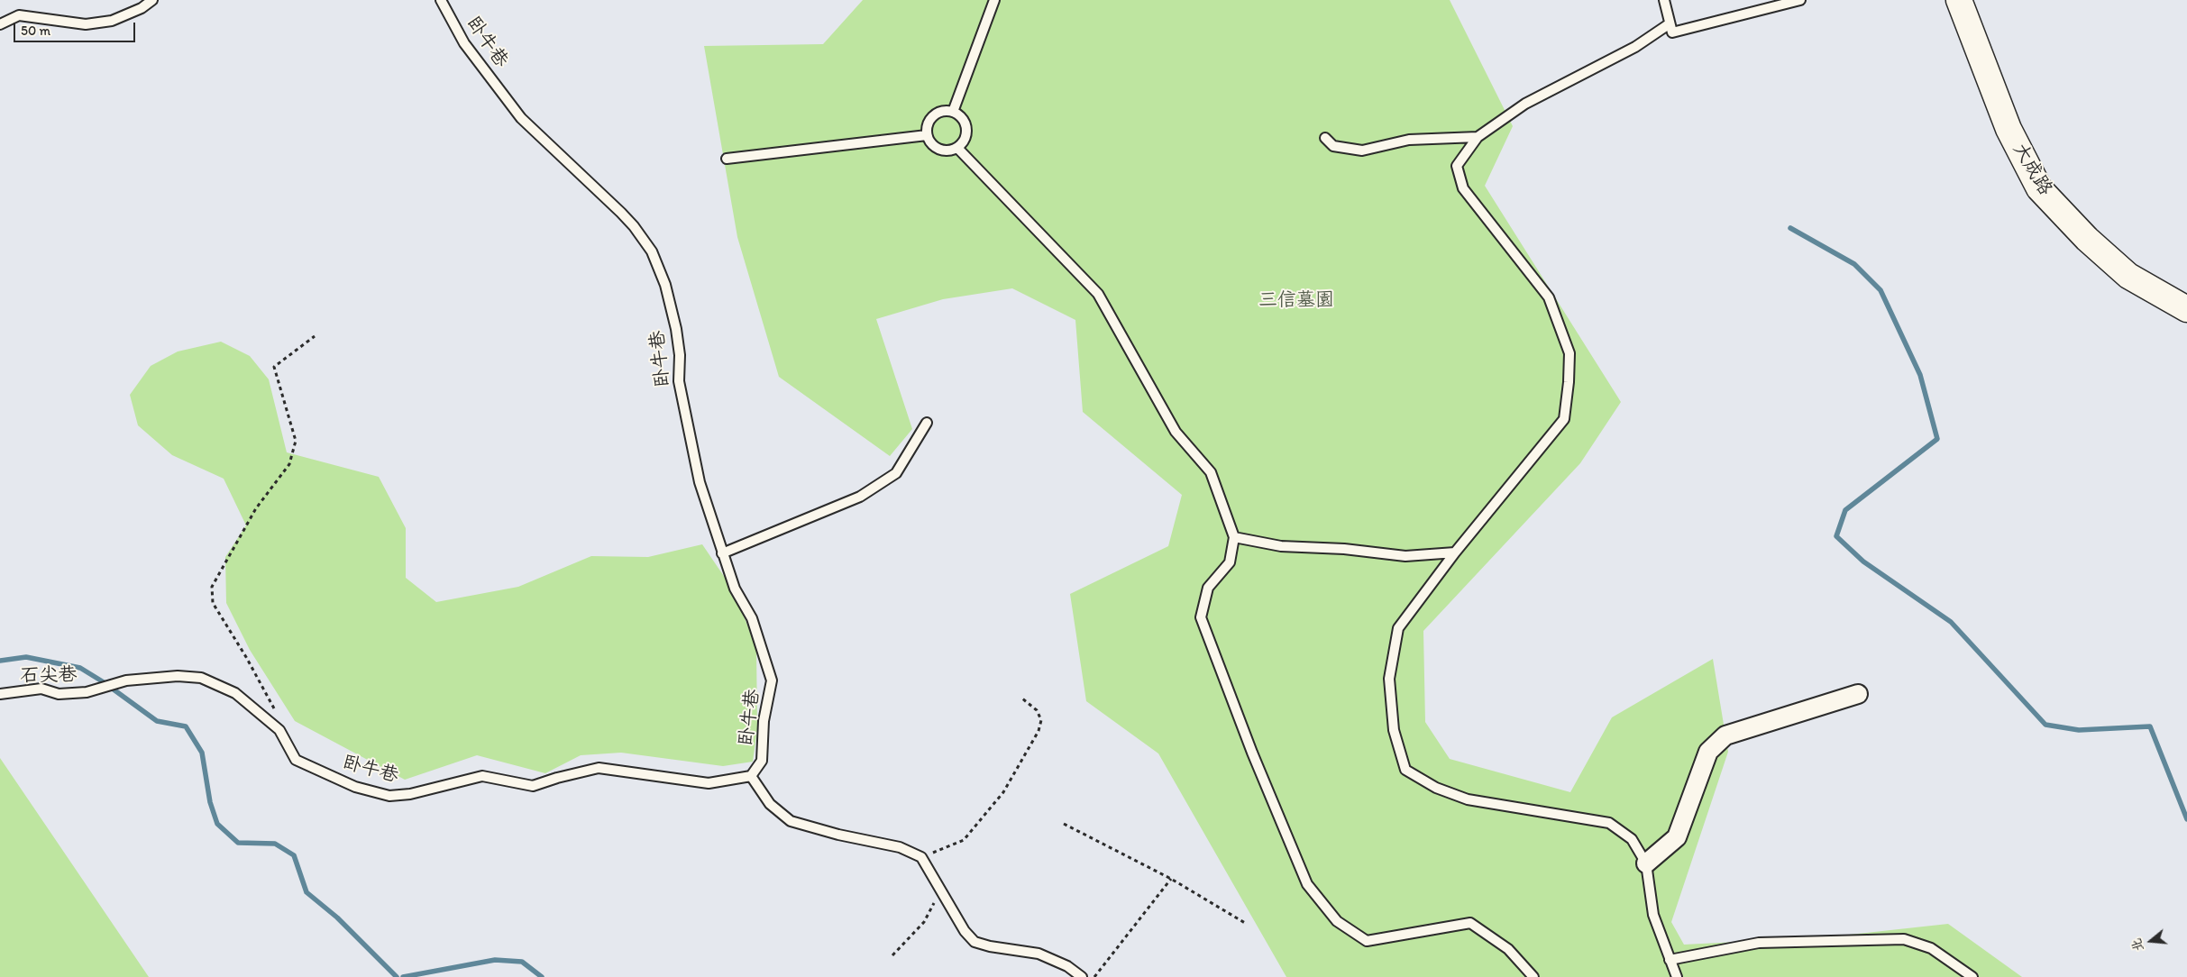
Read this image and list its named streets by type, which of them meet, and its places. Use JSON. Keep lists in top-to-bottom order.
{
  "streets": {
    "street": ["大成路"],
    "lane": ["卧牛巷", "石尖巷"]
  },
  "crossings": [
    ["卧牛巷", "石尖巷"]
  ],
  "parks": ["三信墓園"],
  "scale_bar": "50 m",
  "north": "left"
}
